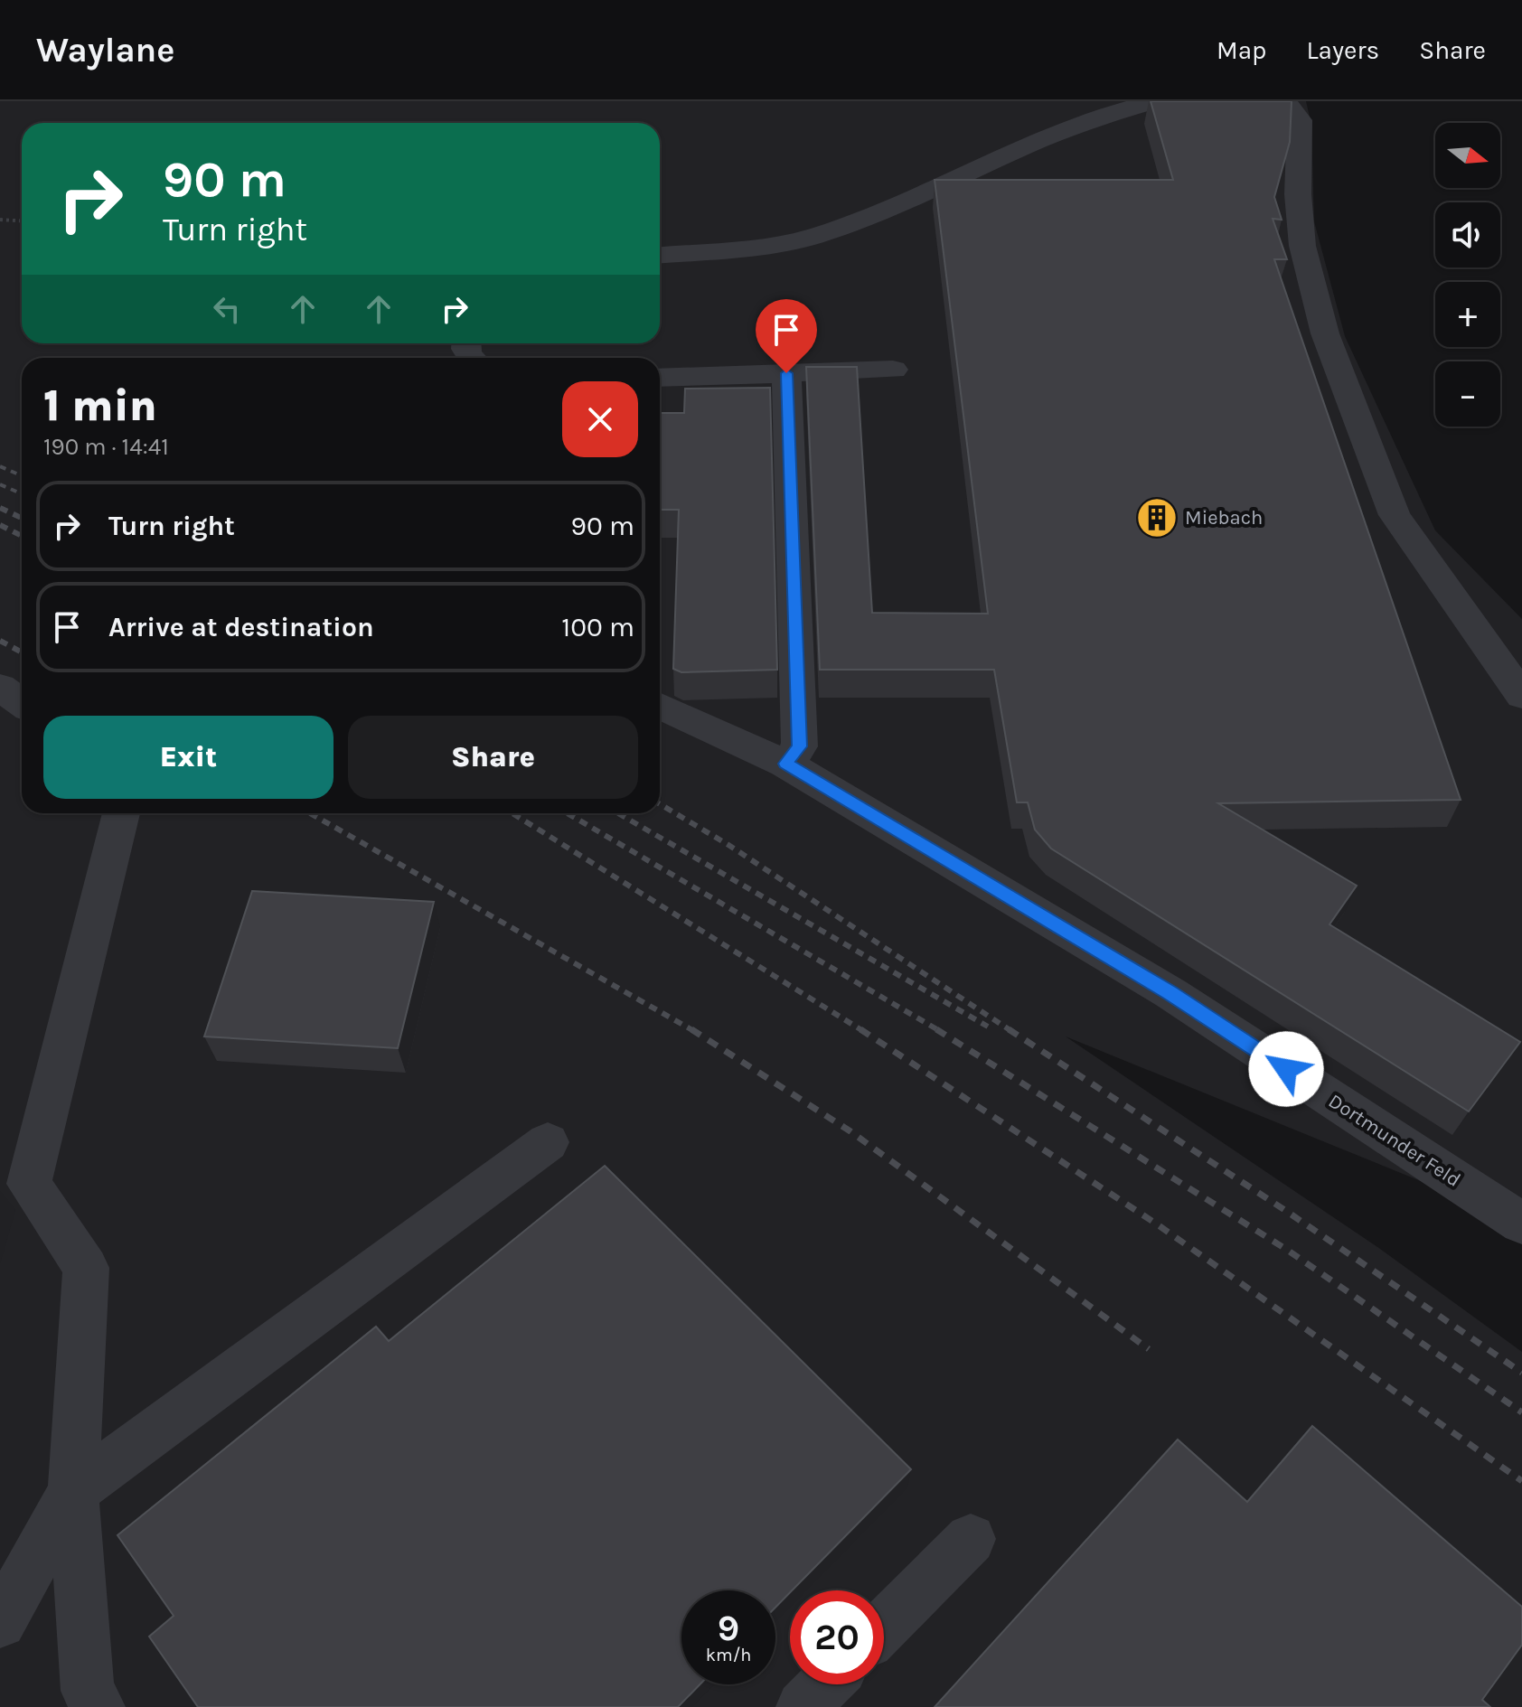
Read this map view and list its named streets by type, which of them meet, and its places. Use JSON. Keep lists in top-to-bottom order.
{
  "streets": {
    "lane": ["Dortmunder Feld"]
  },
  "places": {
    "building": ["Miebach"]
  },
  "north": "right",
  "page": {
    "header": "Waylane",
    "nav": ["Map", "Layers", "Share"],
    "map_buttons": ["+", "−"],
    "turn": ["90 m", "Turn right"],
    "heading": ["1 min", "190 m · 14:41"],
    "list": [
      {
        "name": "Turn right",
        "value": "90 m"
      },
      {
        "name": "Arrive at destination",
        "value": "100 m"
      }
    ],
    "buttons": ["Exit", "Share"],
    "speed": "9 km/h",
    "limit": "20"
  }
}
